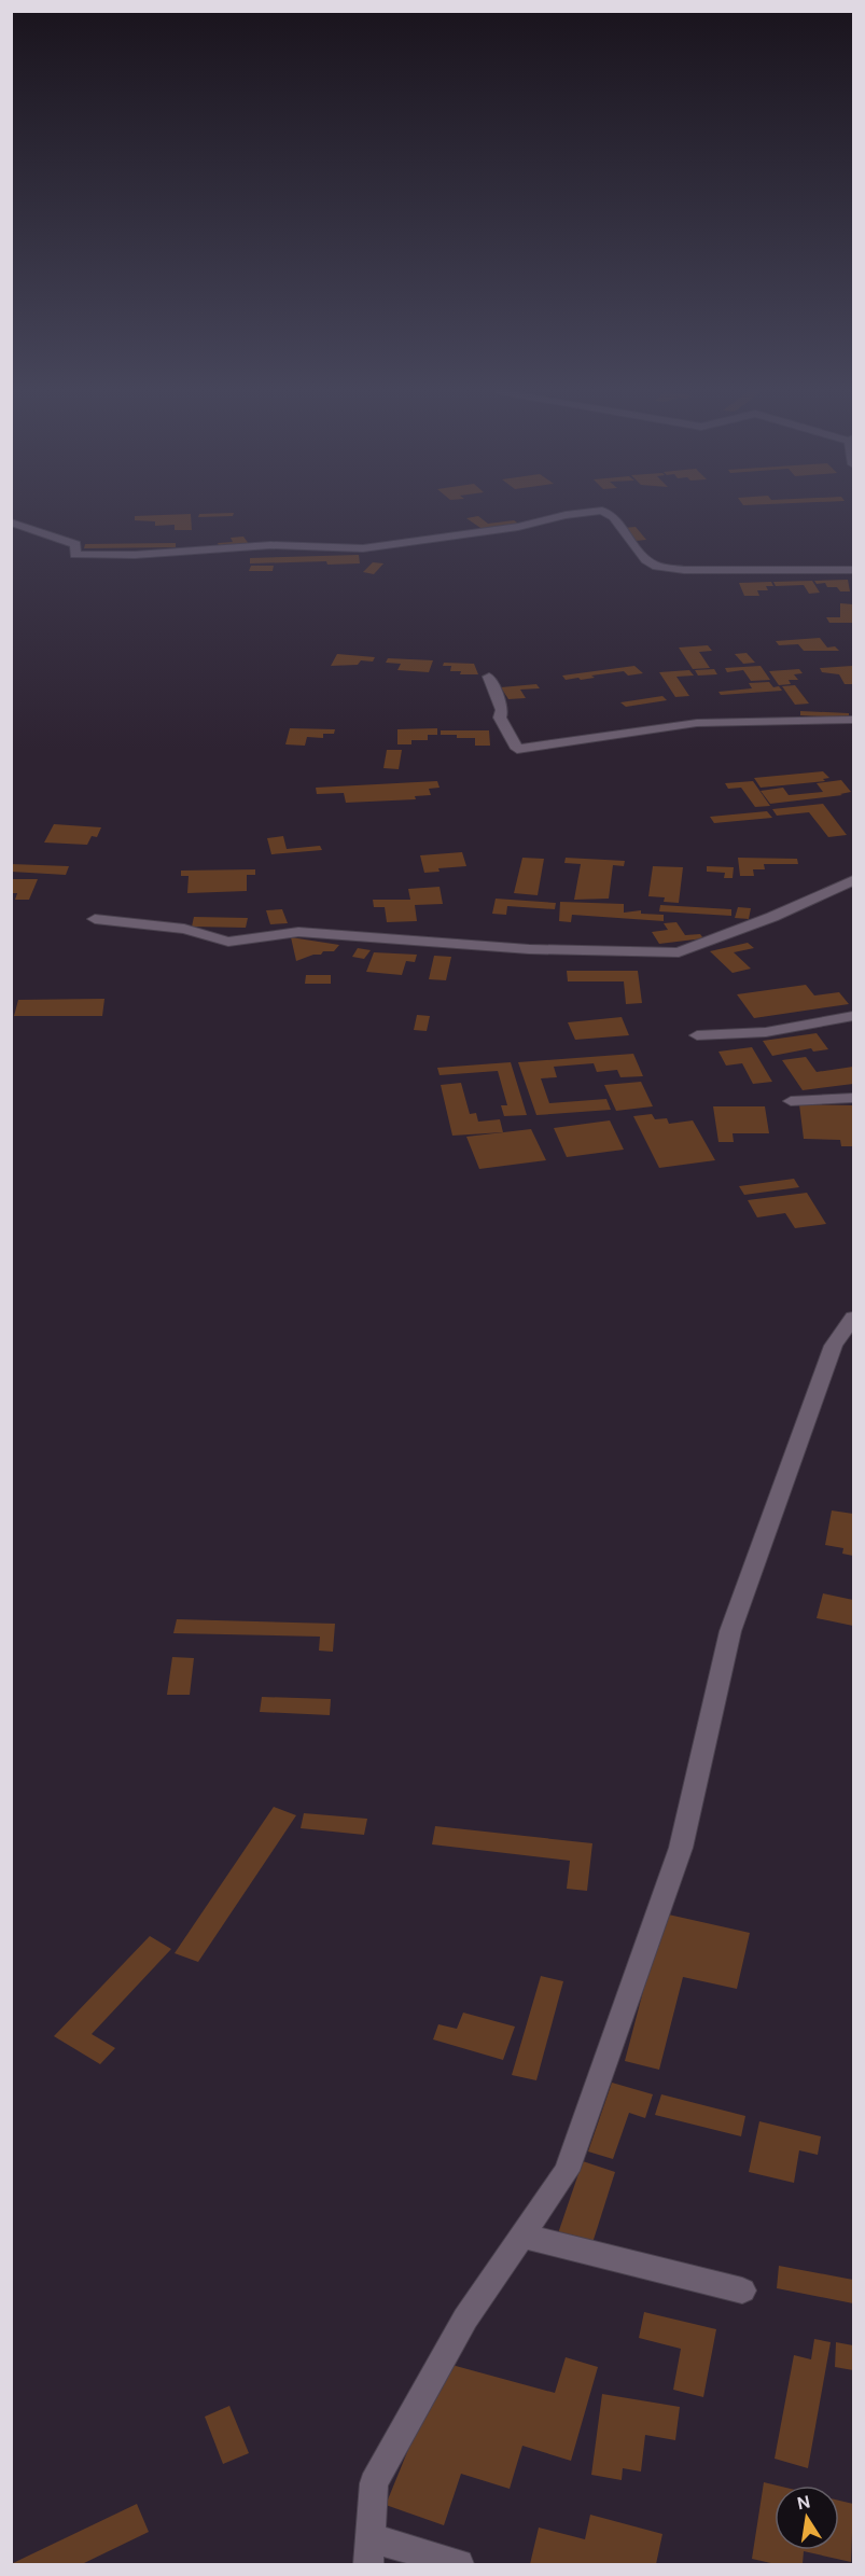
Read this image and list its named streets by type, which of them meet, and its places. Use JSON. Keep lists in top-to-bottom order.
{
  "north": "top"
}
